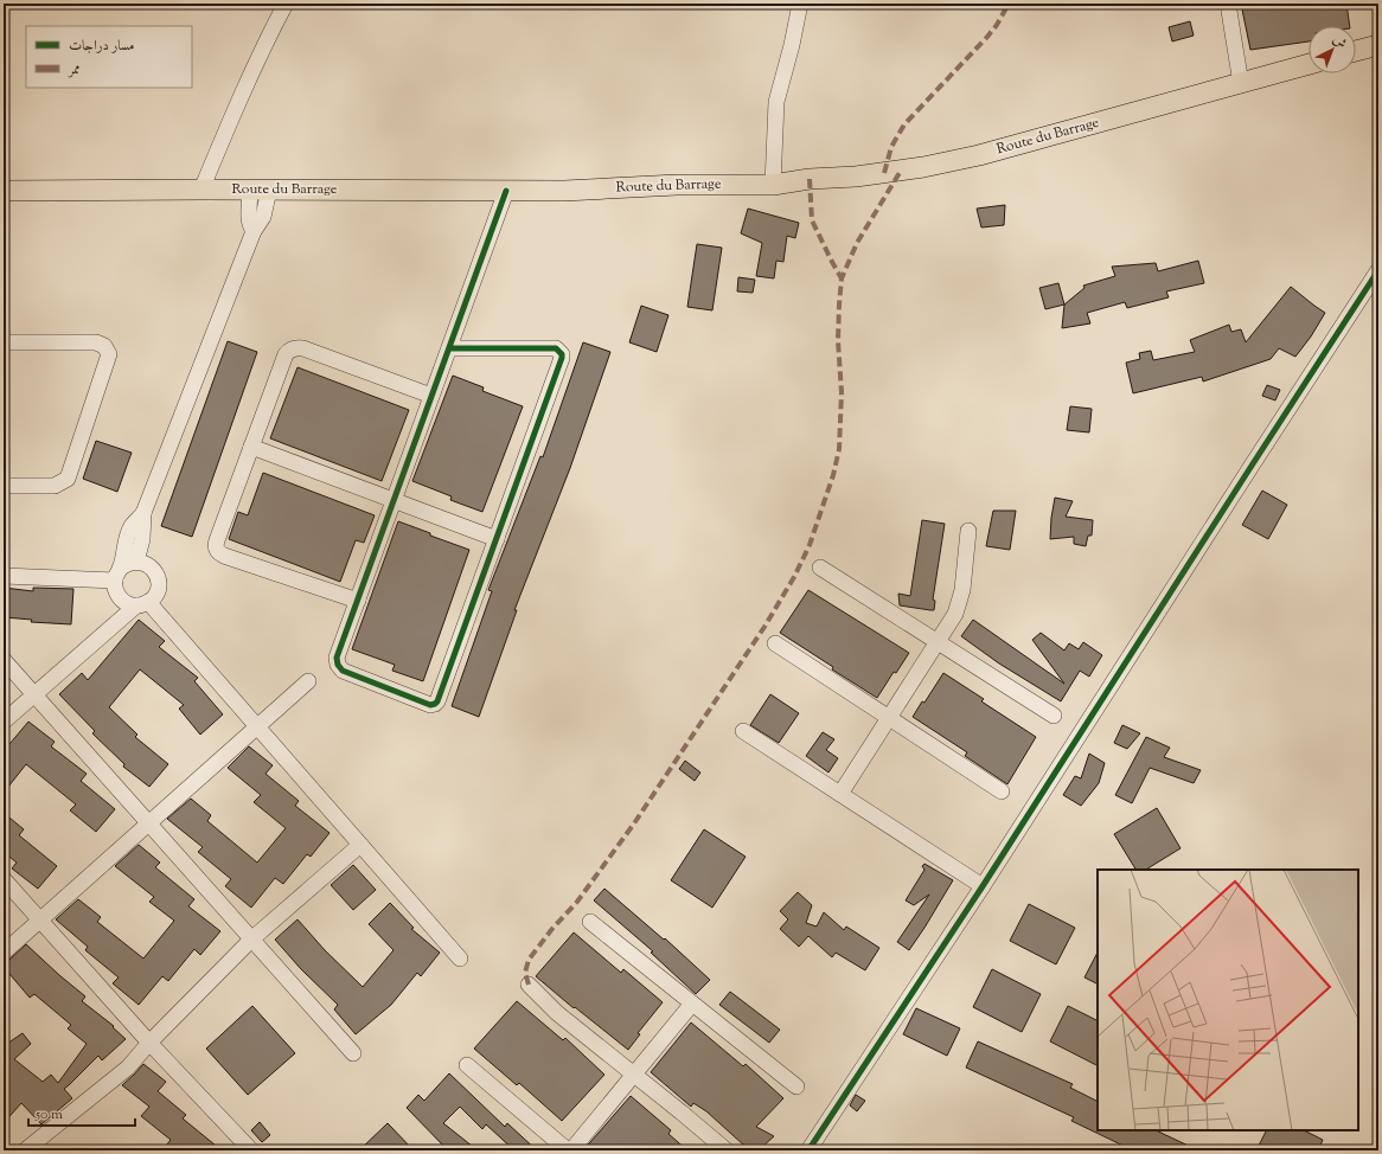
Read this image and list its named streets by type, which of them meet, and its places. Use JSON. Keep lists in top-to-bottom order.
{
  "streets": {
    "main road": ["Route du Barrage"]
  },
  "legend": ["مسار دراجات", "ممر"],
  "scale_bar": "50 m",
  "north": "top right"
}
